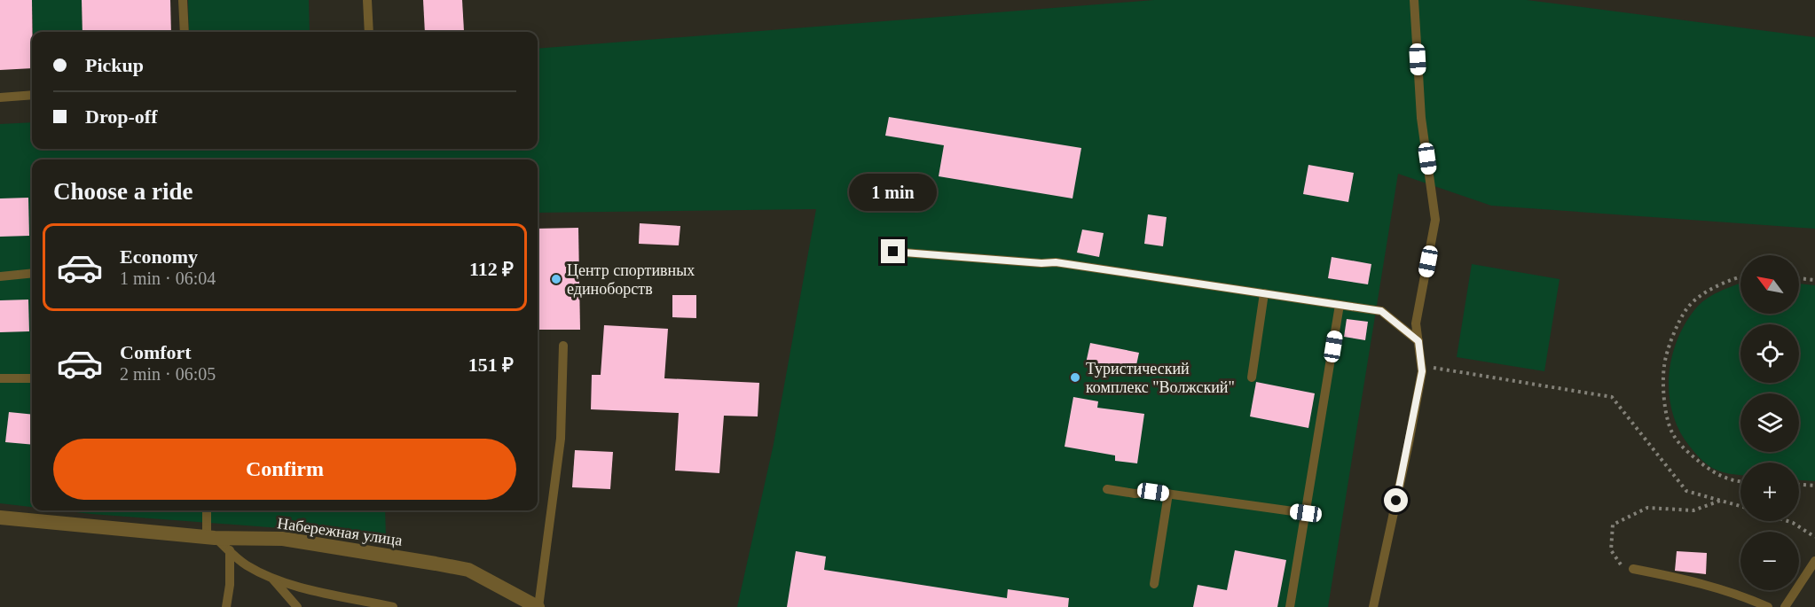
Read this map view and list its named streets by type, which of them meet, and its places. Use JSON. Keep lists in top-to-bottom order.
{
  "streets": {
    "street": ["Набережная улица"]
  },
  "places": ["Центр спортивных единоборств", "Туристический комплекс \"Волжский\""],
  "north": "top left",
  "page": {
    "banner": ["Pickup", "Drop-off"],
    "heading": "Choose a ride",
    "bubble": "1 min",
    "list": [
      {
        "name": "Economy",
        "note": "1 min · 06:04",
        "value": "112 ₽"
      },
      {
        "name": "Comfort",
        "note": "2 min · 06:05",
        "value": "151 ₽"
      }
    ],
    "map_buttons": ["+", "−"],
    "buttons": "Confirm"
  }
}
